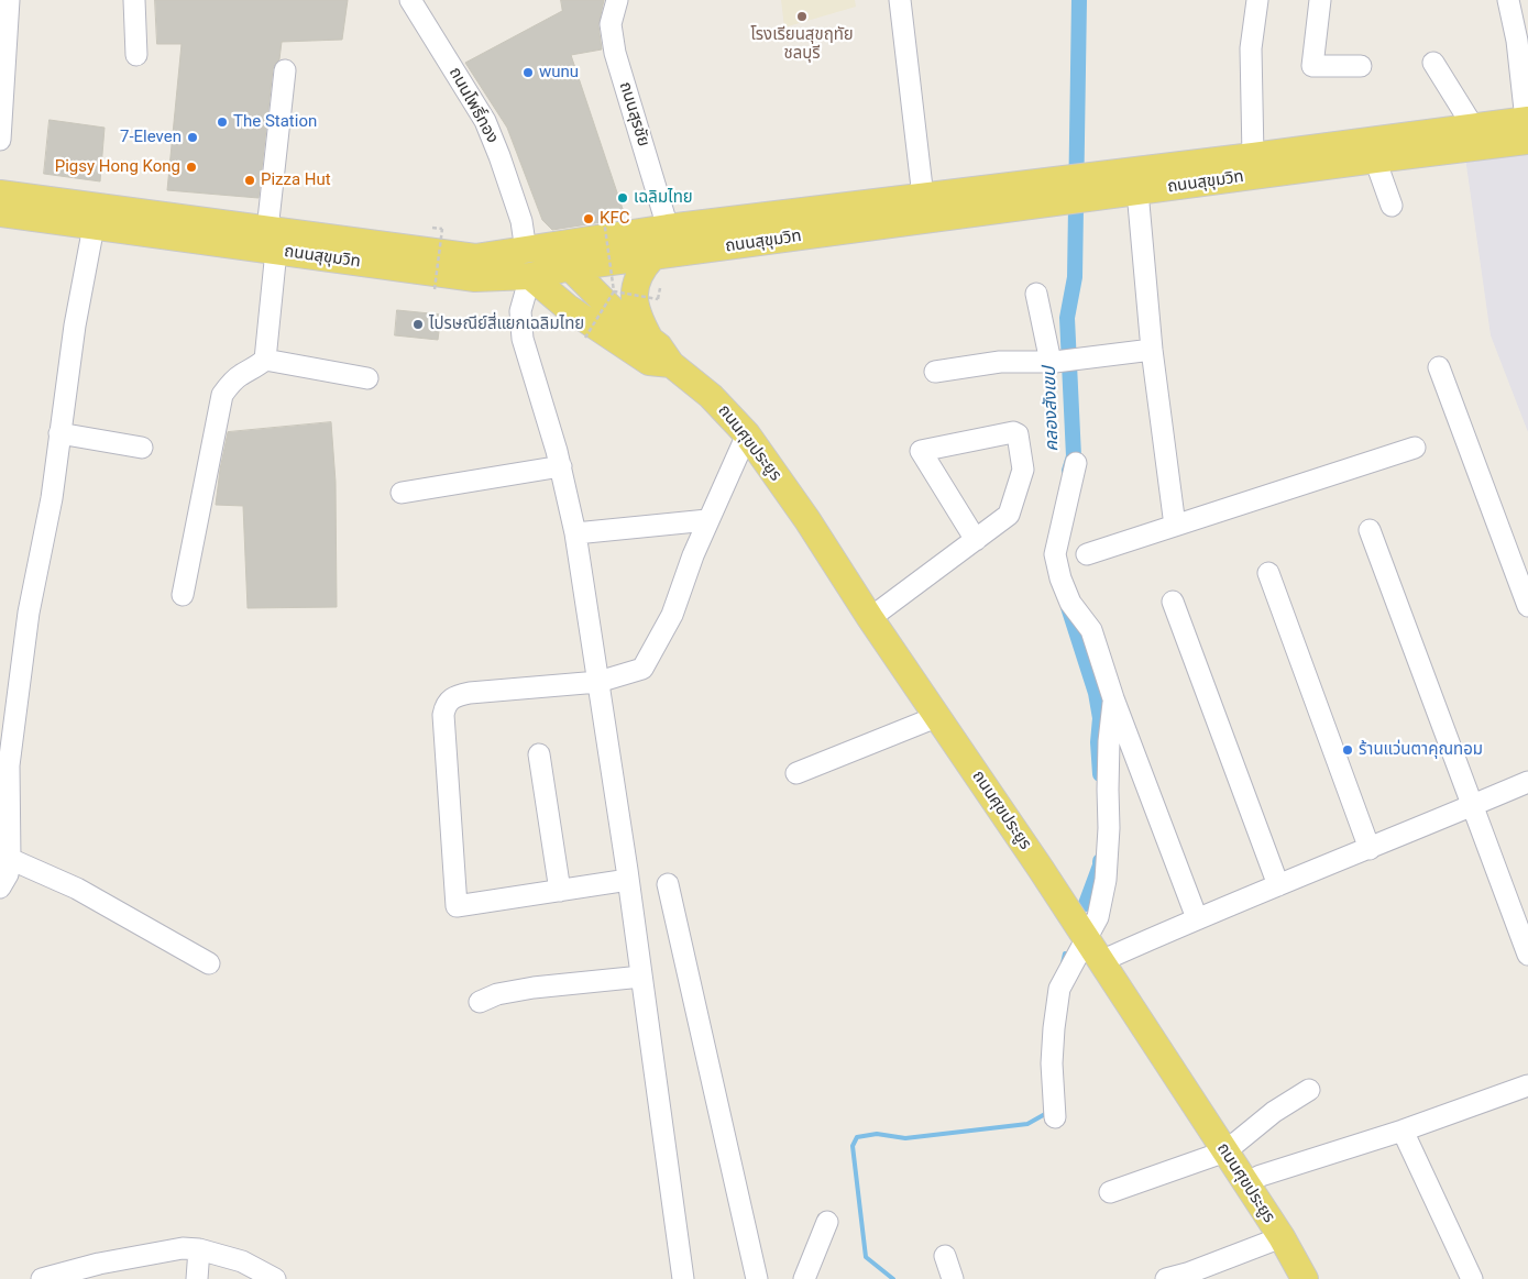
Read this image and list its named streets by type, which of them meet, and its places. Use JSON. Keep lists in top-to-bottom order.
{
  "streets": {
    "main road": ["ถนนสุขุมวิท", "ถนนศุขประยูร"],
    "street": ["ถนนโพธิ์ทอง", "ถนนสุรชัย"]
  },
  "crossings": [
    ["ถนนโพธิ์ทอง", "ถนนสุขุมวิท"],
    ["ถนนโพธิ์ทอง", "ถนนศุขประยูร"],
    ["ถนนสุรชัย", "ถนนสุขุมวิท"],
    ["ถนนสุขุมวิท", "ถนนศุขประยูร"]
  ],
  "water": ["คลองสังเขป"],
  "places": [
    "โรงเรียนสุขฤทัย ชลบุรี",
    "wunu",
    "The Station",
    "7-Eleven",
    "Pigsy Hong Kong",
    "Pizza Hut",
    "เฉลิมไทย",
    "KFC",
    "ไปรษณีย์สี่แยกเฉลิมไทย",
    "ร้านแว่นตาคุณทอม"
  ]
}
